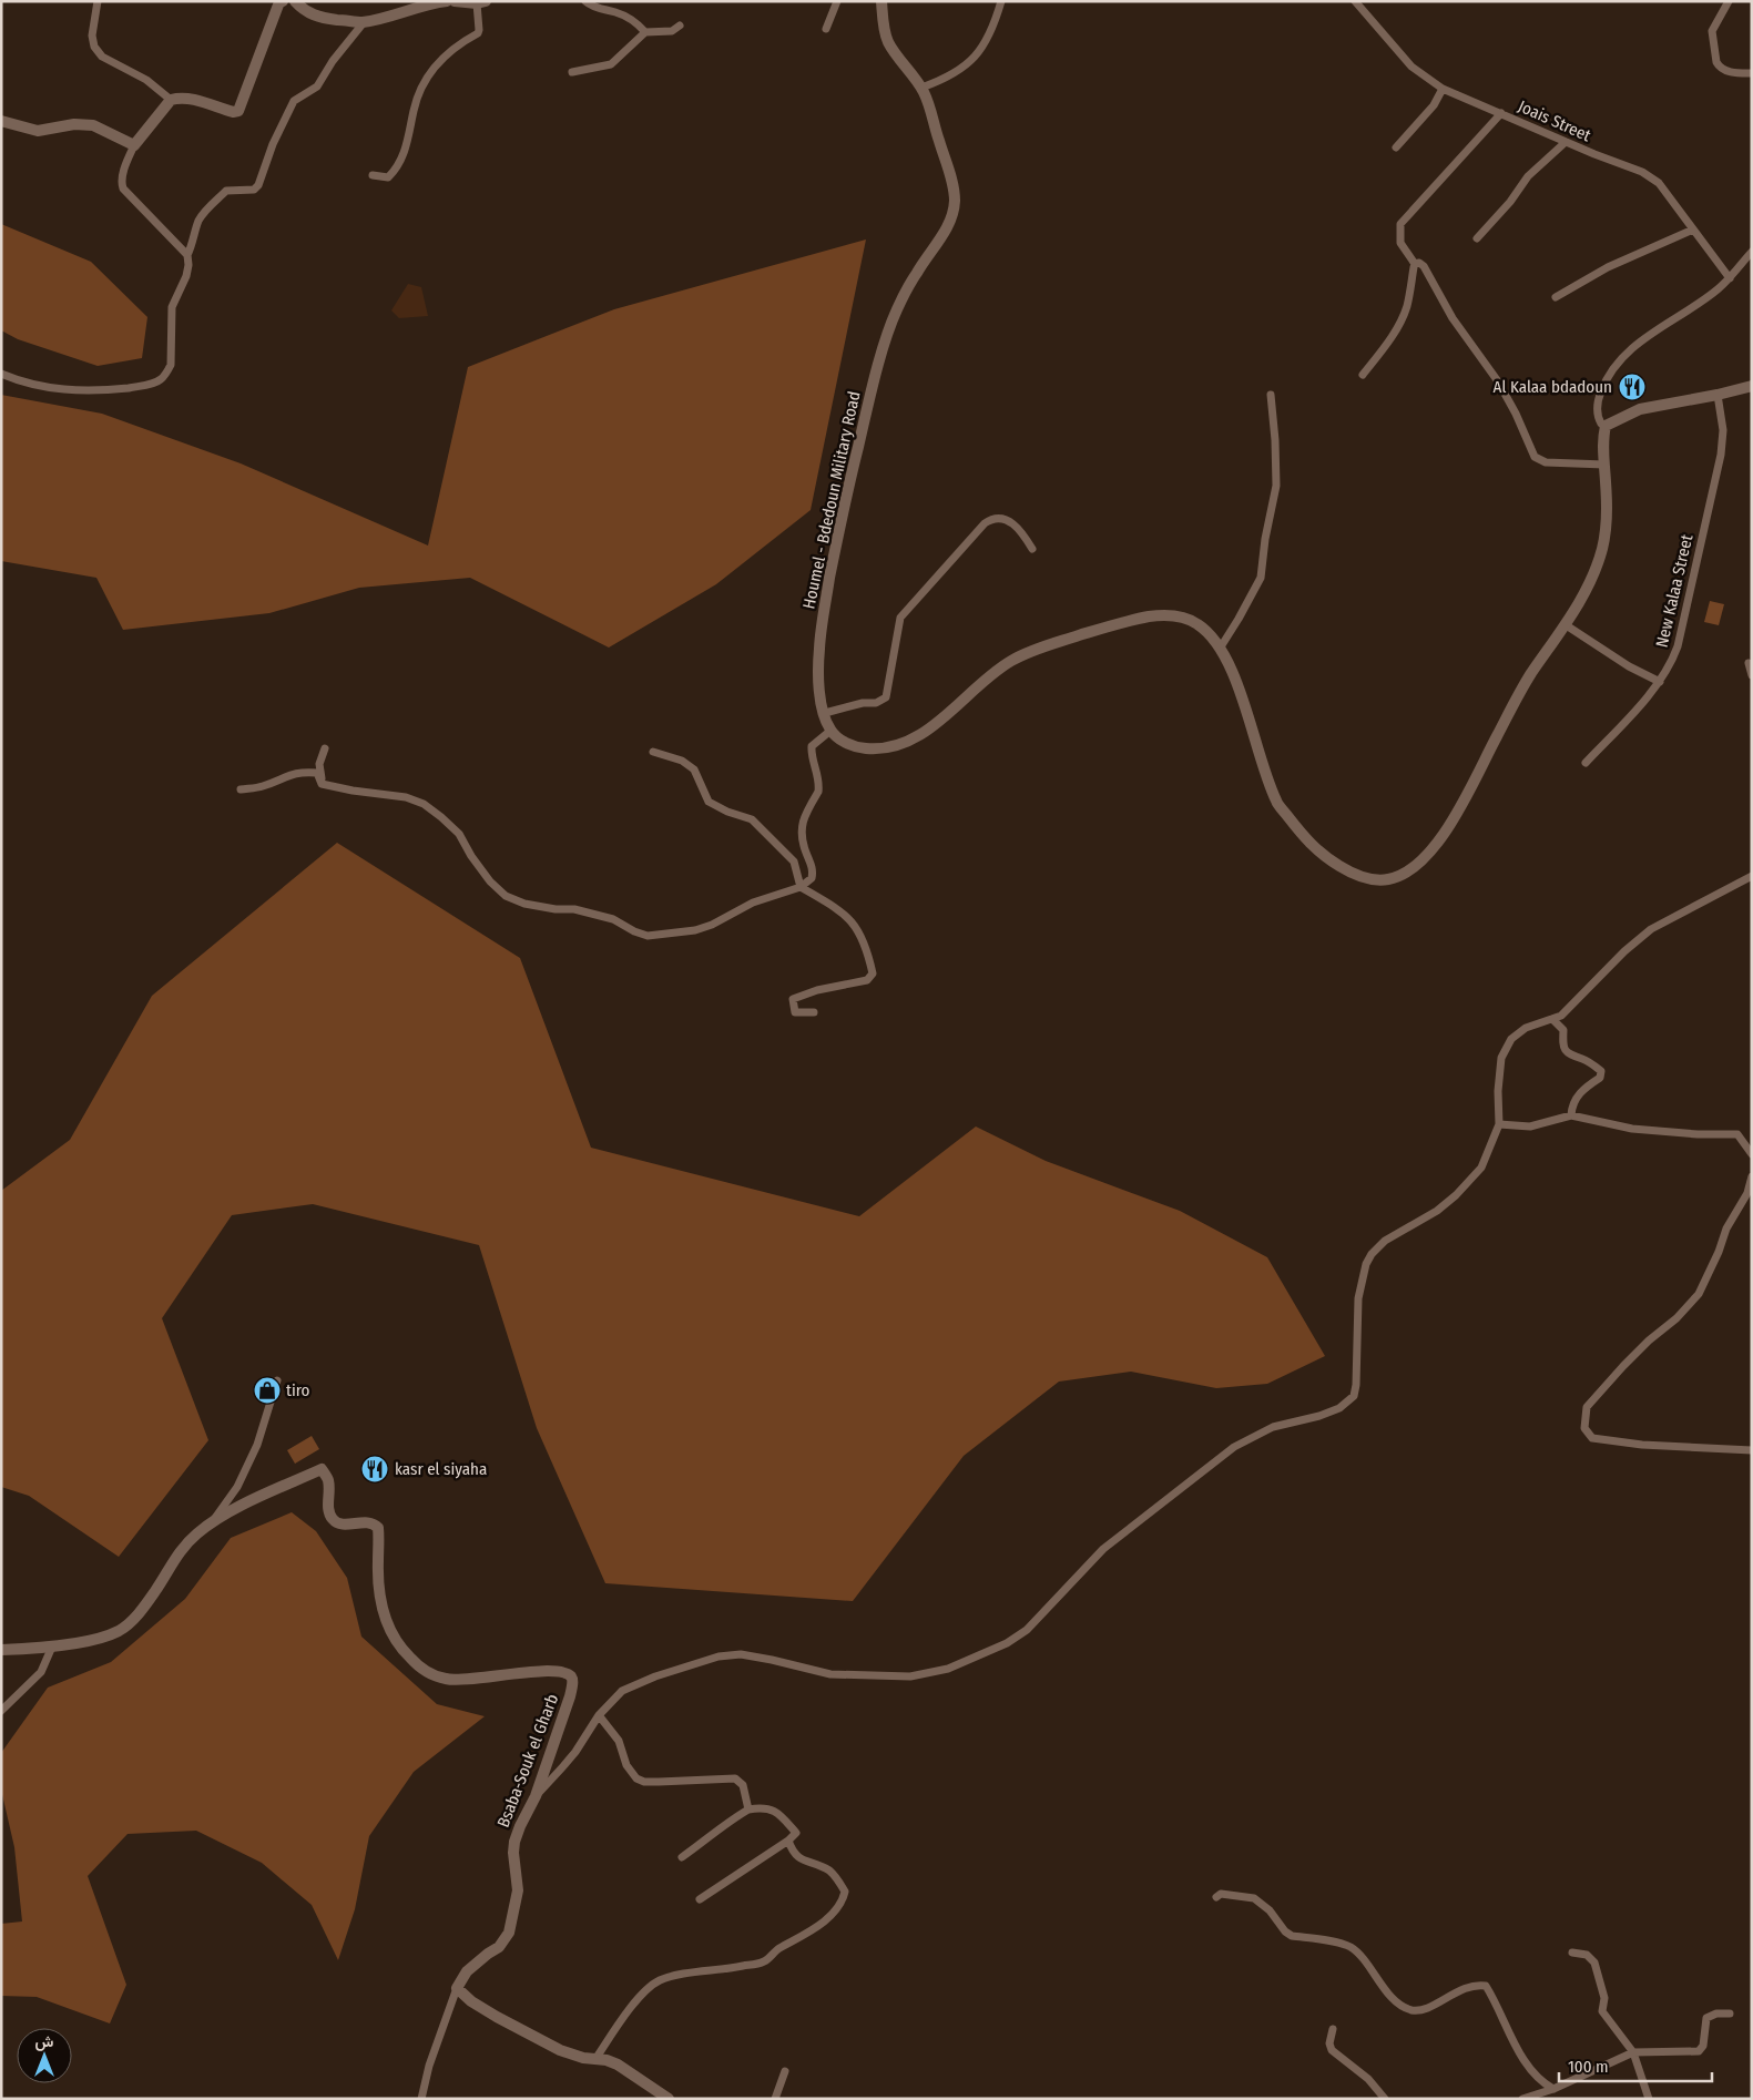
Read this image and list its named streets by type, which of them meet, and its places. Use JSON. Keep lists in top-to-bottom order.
{
  "streets": {
    "main road": ["Houmel - Bdedoun Military Road", "Bsaba-Souk el Gharb"],
    "street": ["Joais Street", "New Kalaa Street"]
  },
  "places": {
    "restaurant": ["Al Kalaa bdadoun", "kasr el siyaha"],
    "shop": ["tiro"]
  },
  "scale_bar": "100 m",
  "north": "top"
}
